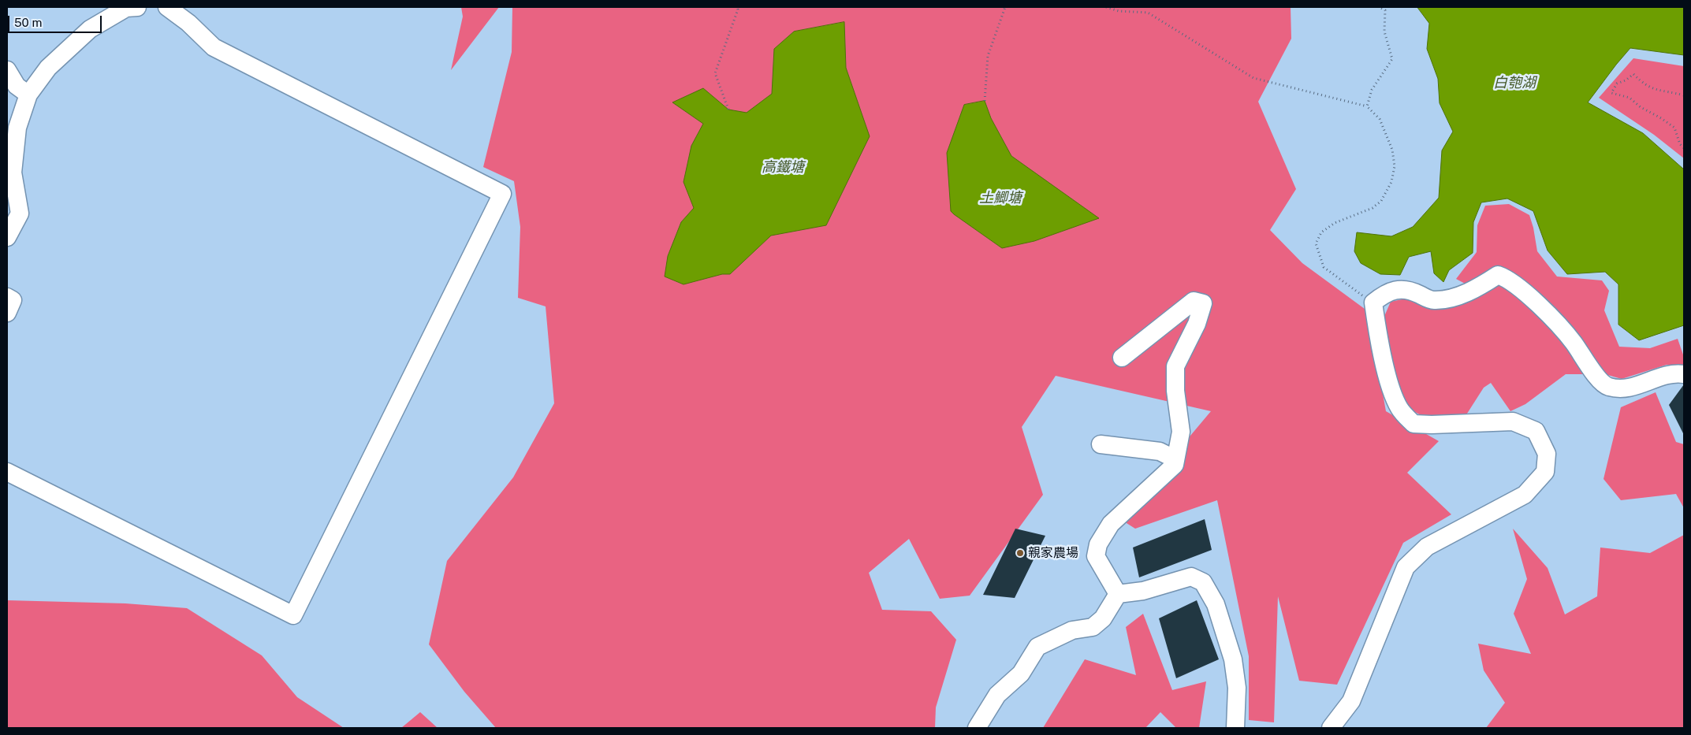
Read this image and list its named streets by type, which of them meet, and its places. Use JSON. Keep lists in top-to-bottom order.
{
  "water": ["白匏湖", "高鐵塘", "土鯽塘"],
  "places": ["親家農場"],
  "scale_bar": "50 m"
}
